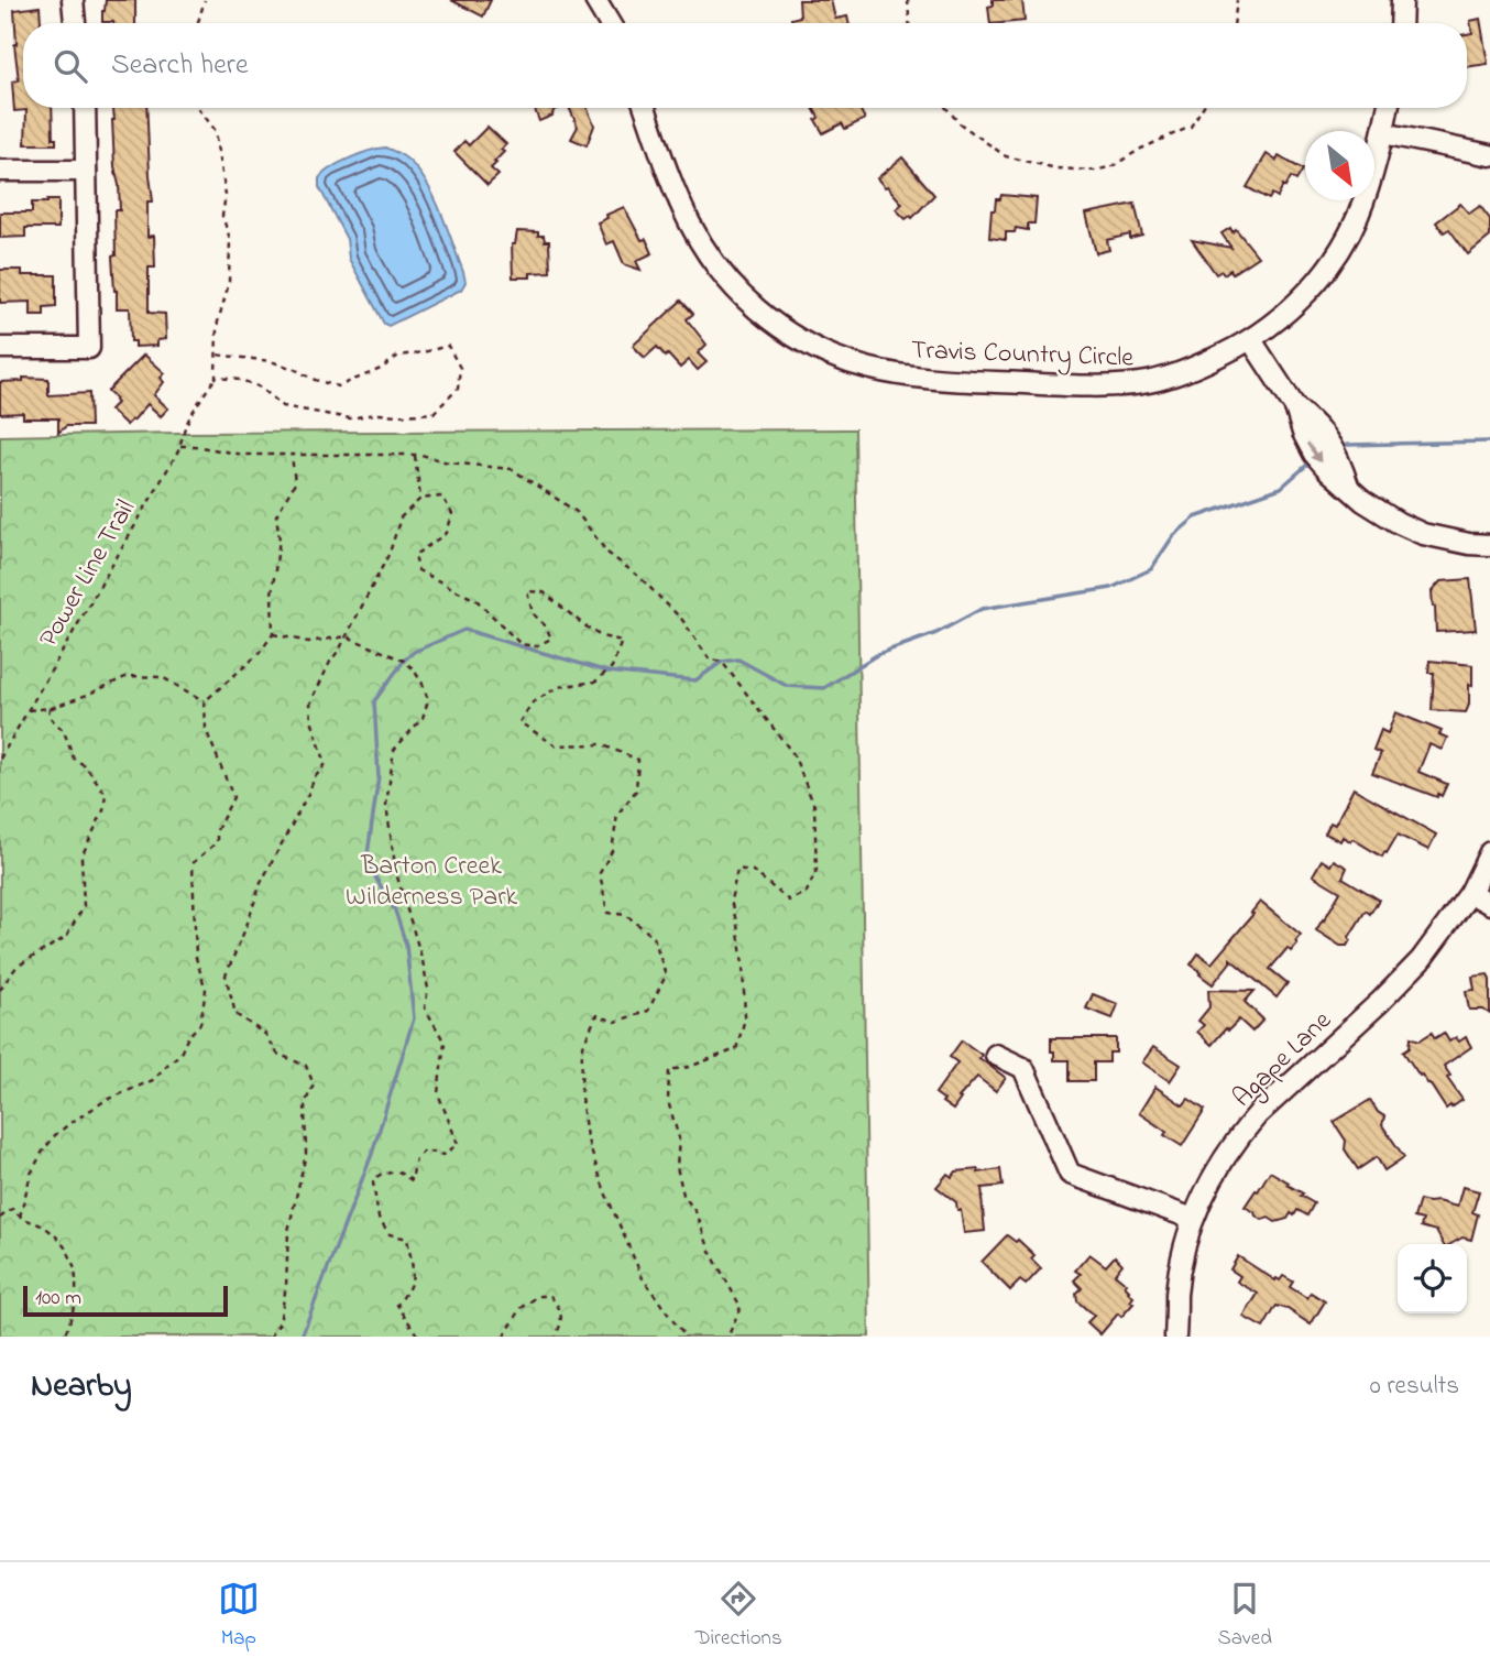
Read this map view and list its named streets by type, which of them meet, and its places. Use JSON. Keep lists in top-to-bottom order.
{
  "streets": {
    "street": ["Travis Country Circle", "Agape Lane"],
    "path": ["Power Line Trail"]
  },
  "parks": ["Barton Creek Wilderness Park"],
  "scale_bar": "100 m",
  "north": "bottom right",
  "page": {
    "search": "Search here",
    "scale": "100 m",
    "heading": ["Nearby", "0 results"],
    "nav": ["Map", "Directions", "Saved"]
  }
}
